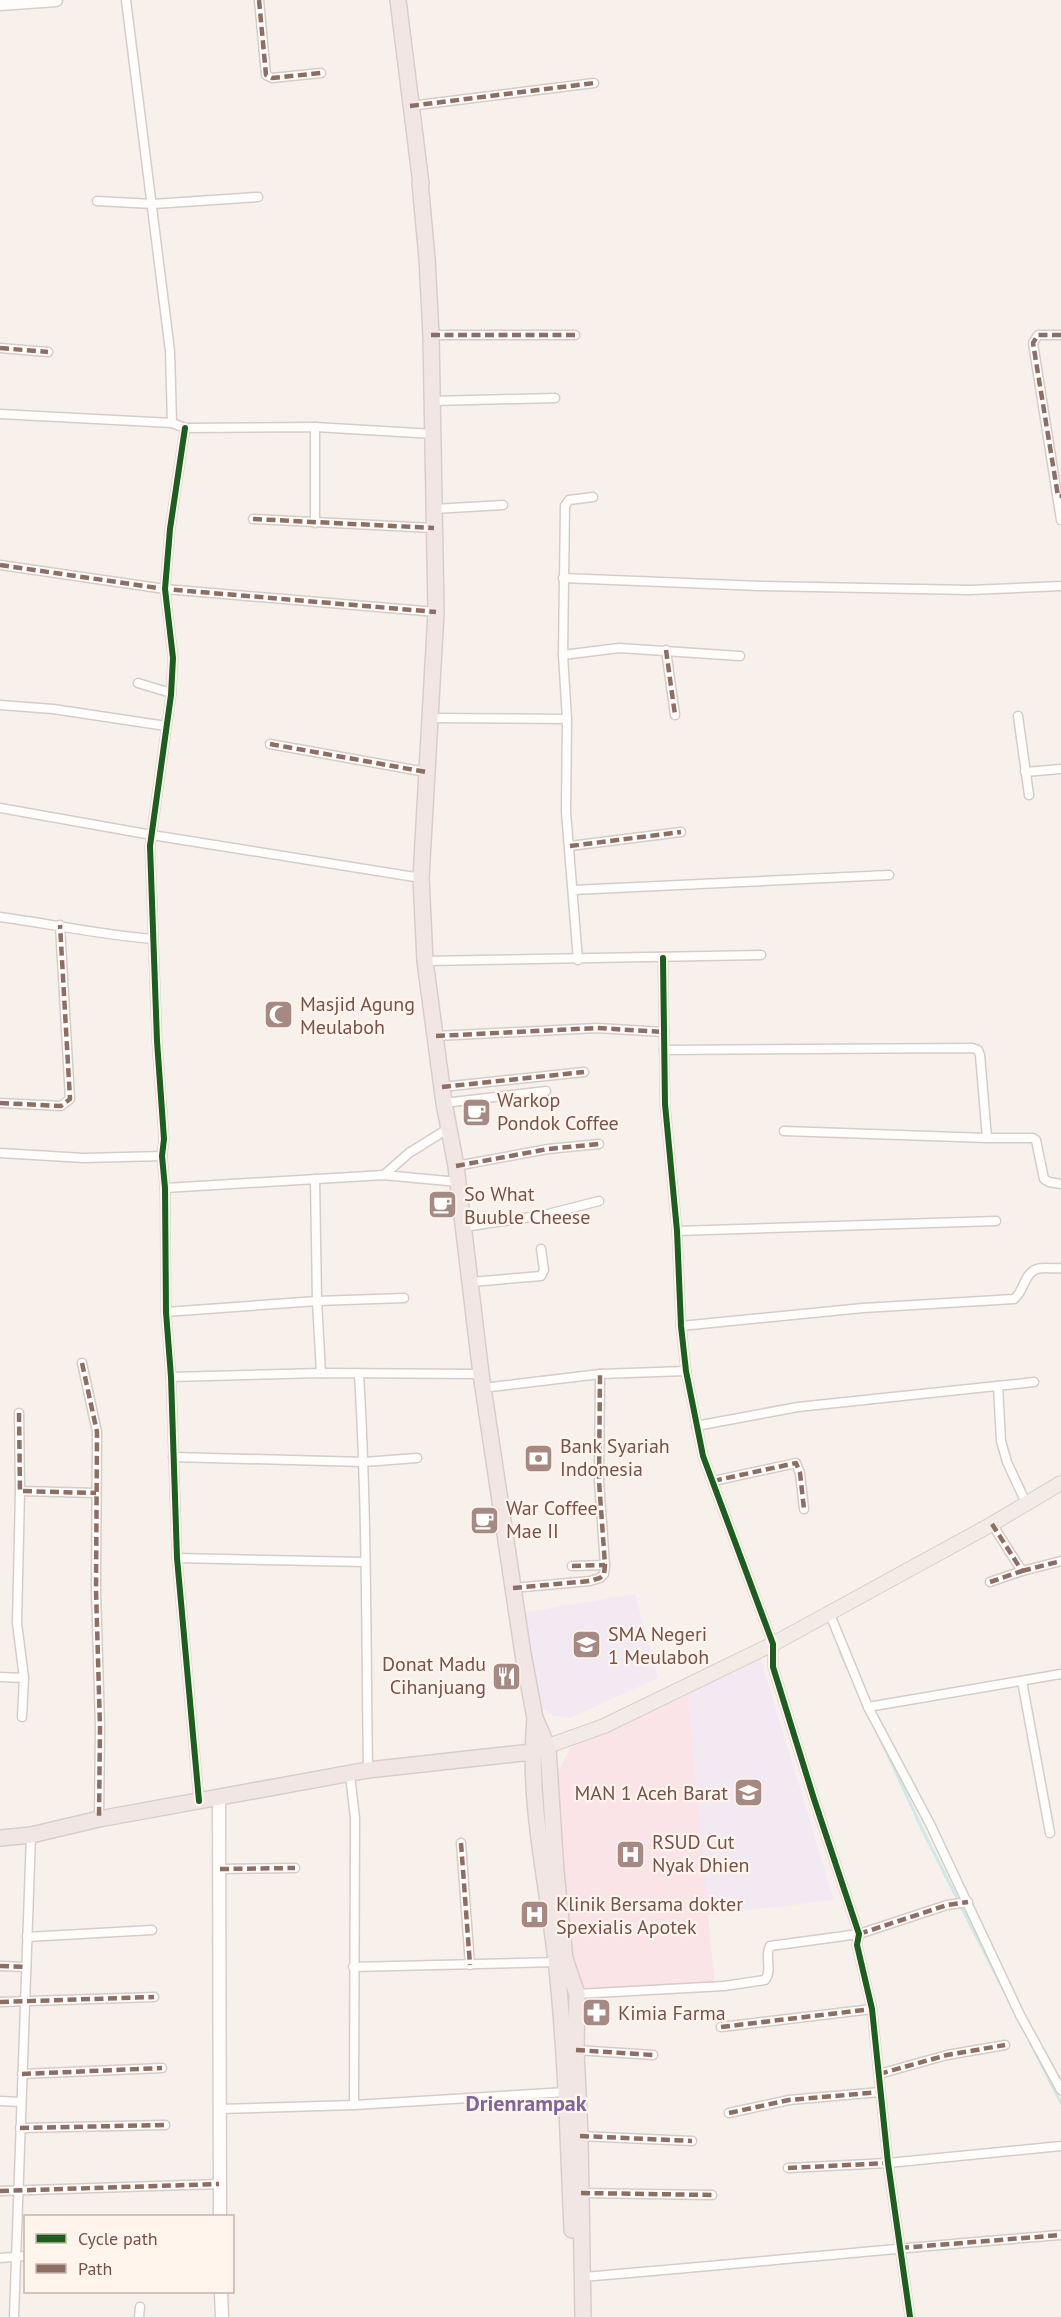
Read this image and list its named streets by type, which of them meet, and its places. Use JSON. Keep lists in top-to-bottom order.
{
  "districts": ["Drienrampak"],
  "places": {
    "mosque": ["Masjid Agung Meulaboh"],
    "cafe": ["Warkop Pondok Coffee", "So What Buuble Cheese", "War Coffee Mae II"],
    "bank": ["Bank Syariah Indonesia"],
    "school or university": ["SMA Negeri 1 Meulaboh", "MAN 1 Aceh Barat"],
    "restaurant": ["Donat Madu Cihanjuang"],
    "hospital": ["RSUD Cut Nyak Dhien", "Klinik Bersama dokter Spexialis Apotek"],
    "pharmacy": ["Kimia Farma"]
  },
  "legend": ["Cycle path", "Path"]
}
